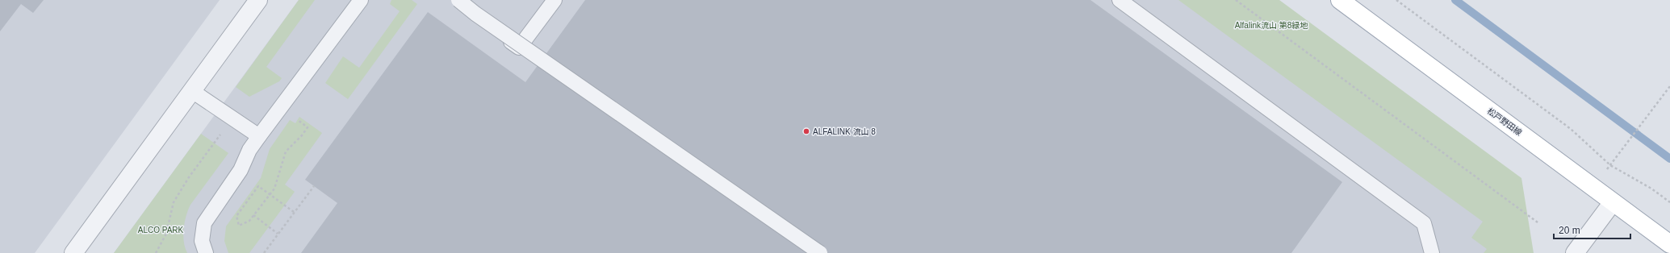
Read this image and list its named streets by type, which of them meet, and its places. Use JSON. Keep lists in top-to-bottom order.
{
  "streets": {
    "main road": ["松戸野田線"]
  },
  "parks": ["Alfalink流山 第8緑地", "ALCO PARK"],
  "places": ["ALFALINK 流山 8"],
  "scale_bar": "20 m"
}
